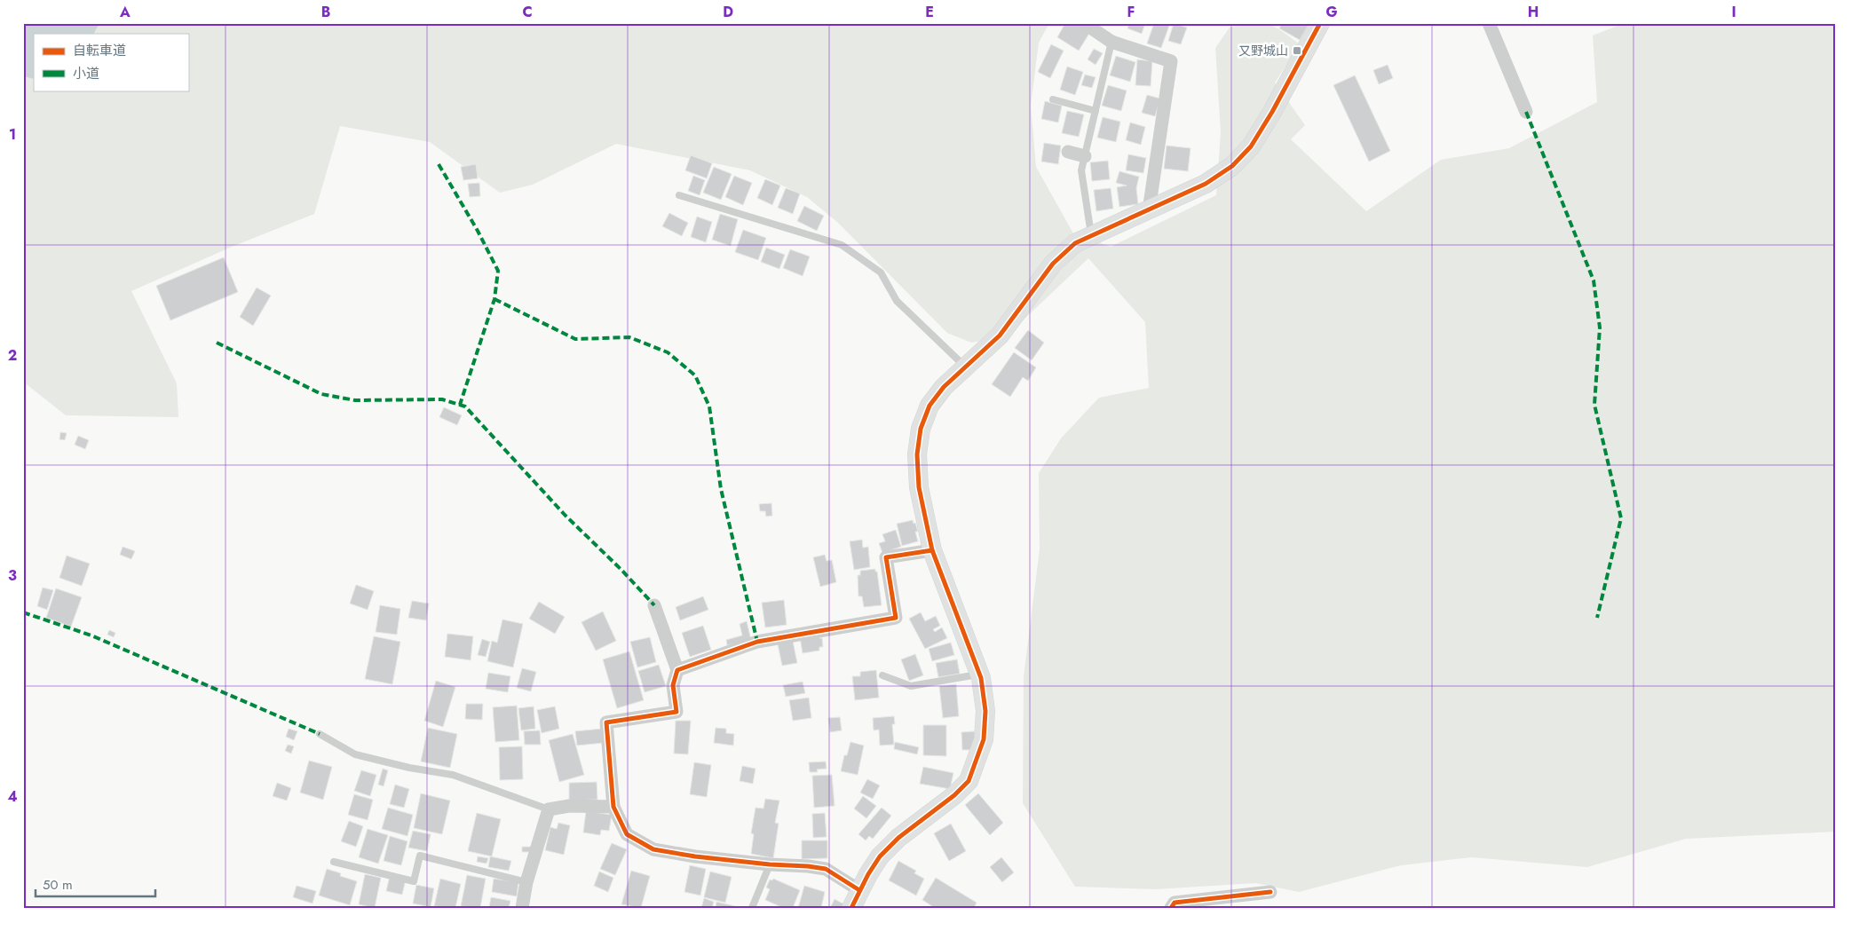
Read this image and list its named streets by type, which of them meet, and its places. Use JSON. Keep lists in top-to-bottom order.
{
  "places": {
    "transit": ["又野城山"]
  },
  "legend": ["自転車道", "小道"],
  "scale_bar": "50 m",
  "grid": {
    "columns": [
      "A",
      "B",
      "C",
      "D",
      "E",
      "F",
      "G",
      "H",
      "I"
    ],
    "rows": [
      "1",
      "2",
      "3",
      "4"
    ]
  }
}
